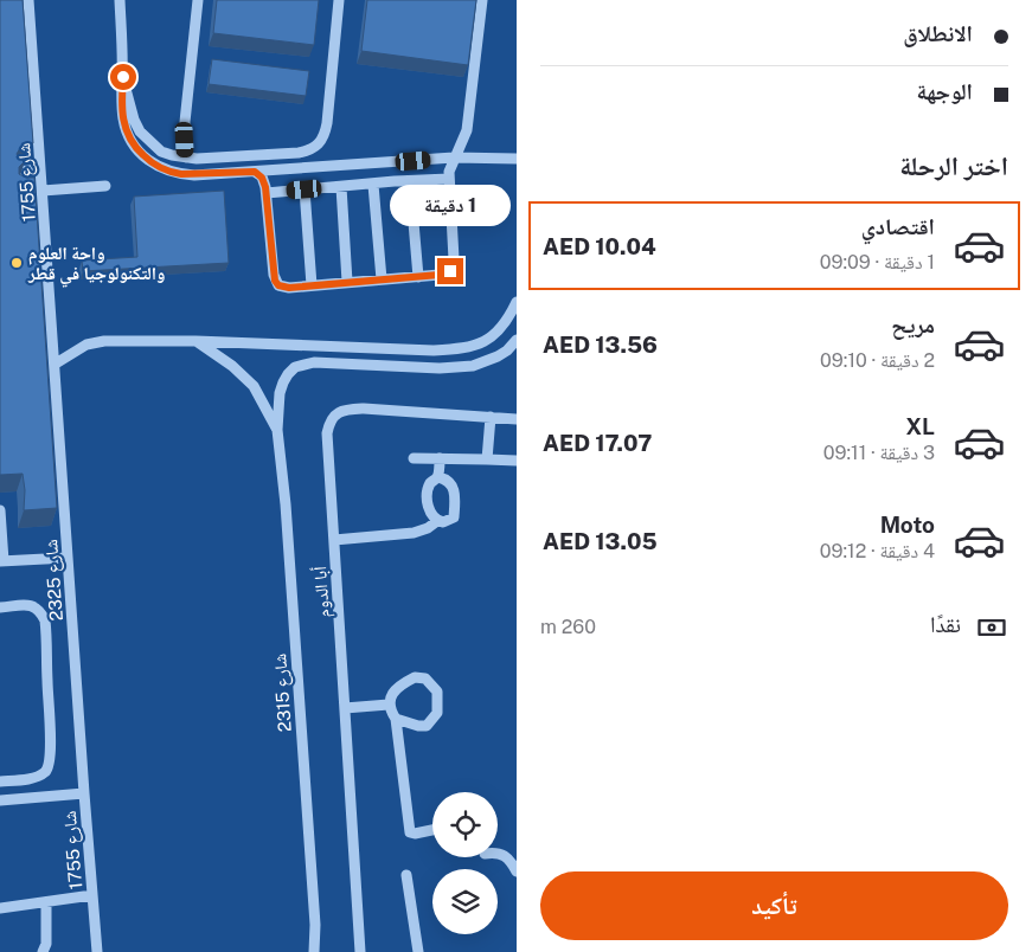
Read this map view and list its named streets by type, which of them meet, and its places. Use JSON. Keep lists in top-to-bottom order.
{
  "streets": {
    "street": [
      "شارع 1755",
      "شارع 2325",
      "أبا الدوم",
      "شارع 2315"
    ]
  },
  "crossings": [
    ["شارع 1755", "شارع 2325"]
  ],
  "places": ["واحة العلوم والتكنولوجيا في قطر"],
  "page": {
    "banner": ["الانطلاق", "الوجهة"],
    "heading": "اختر الرحلة",
    "bubble": "1 دقيقة",
    "list": [
      {
        "name": "اقتصادي",
        "note": "1 دقيقة · 09:09",
        "value": "AED 10.04"
      },
      {
        "name": "مريح",
        "note": "2 دقيقة · 09:10",
        "value": "AED 13.56"
      },
      {
        "name": "XL",
        "note": "3 دقيقة · 09:11",
        "value": "AED 17.07"
      },
      {
        "name": "Moto",
        "note": "4 دقيقة · 09:12",
        "value": "AED 13.05"
      }
    ],
    "pay": ["نقدًا", "260 m"],
    "buttons": "تأكيد"
  }
}
